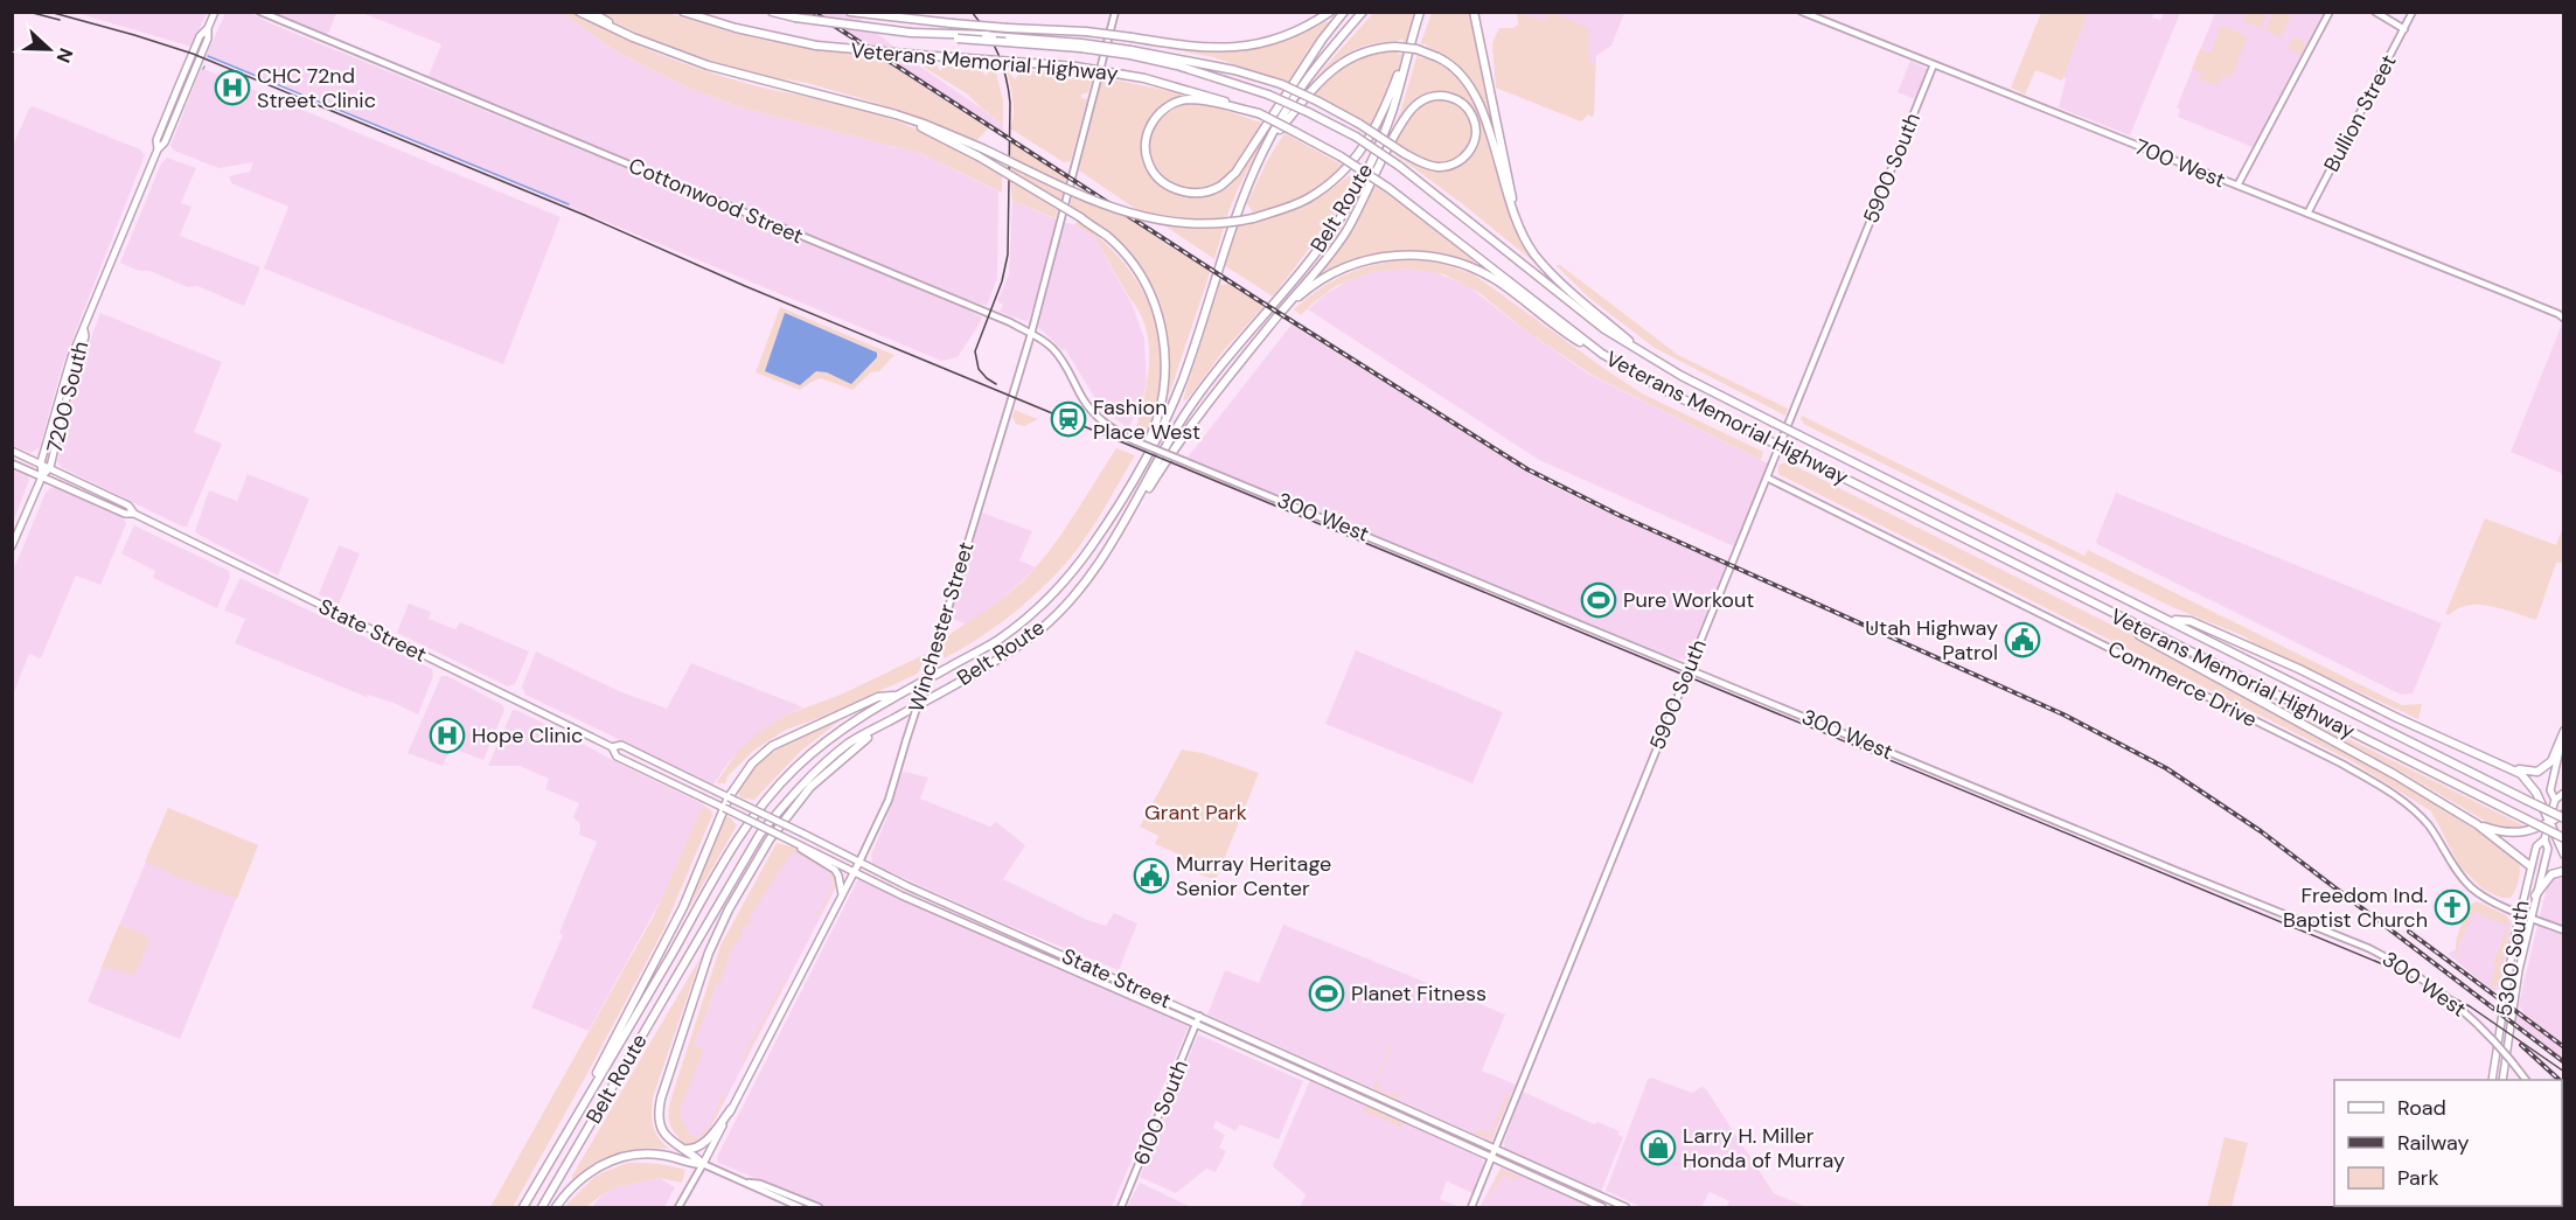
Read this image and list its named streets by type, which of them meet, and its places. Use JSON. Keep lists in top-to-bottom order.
{
  "streets": {
    "highway": ["Veterans Memorial Highway", "Belt Route"],
    "main road": [
      "7200 South",
      "Winchester Street",
      "State Street",
      "5300 South"
    ],
    "street": [
      "Bullion Street",
      "700 West",
      "5900 South",
      "Cottonwood Street",
      "300 West",
      "Commerce Drive",
      "6100 South"
    ]
  },
  "crossings": [
    ["Bullion Street", "700 West"],
    ["700 West", "5900 South"],
    ["5900 South", "300 West"],
    ["5900 South", "State Street"],
    ["5900 South", "Commerce Drive"],
    ["Cottonwood Street", "300 West"],
    ["Cottonwood Street", "Winchester Street"],
    ["7200 South", "State Street"],
    ["Winchester Street", "State Street"],
    ["State Street", "6100 South"],
    ["Commerce Drive", "5300 South"]
  ],
  "parks": ["Grant Park"],
  "places": {
    "hospital": ["CHC 72nd Street Clinic", "Hope Clinic"],
    "station": ["Fashion Place West"],
    "sports": ["Pure Workout", "Planet Fitness"],
    "public building": ["Utah Highway Patrol", "Murray Heritage Senior Center"],
    "church": ["Freedom Ind. Baptist Church"],
    "shop": ["Larry H. Miller Honda of Murray"]
  },
  "legend": ["Road", "Railway", "Park"],
  "north": "right"
}
